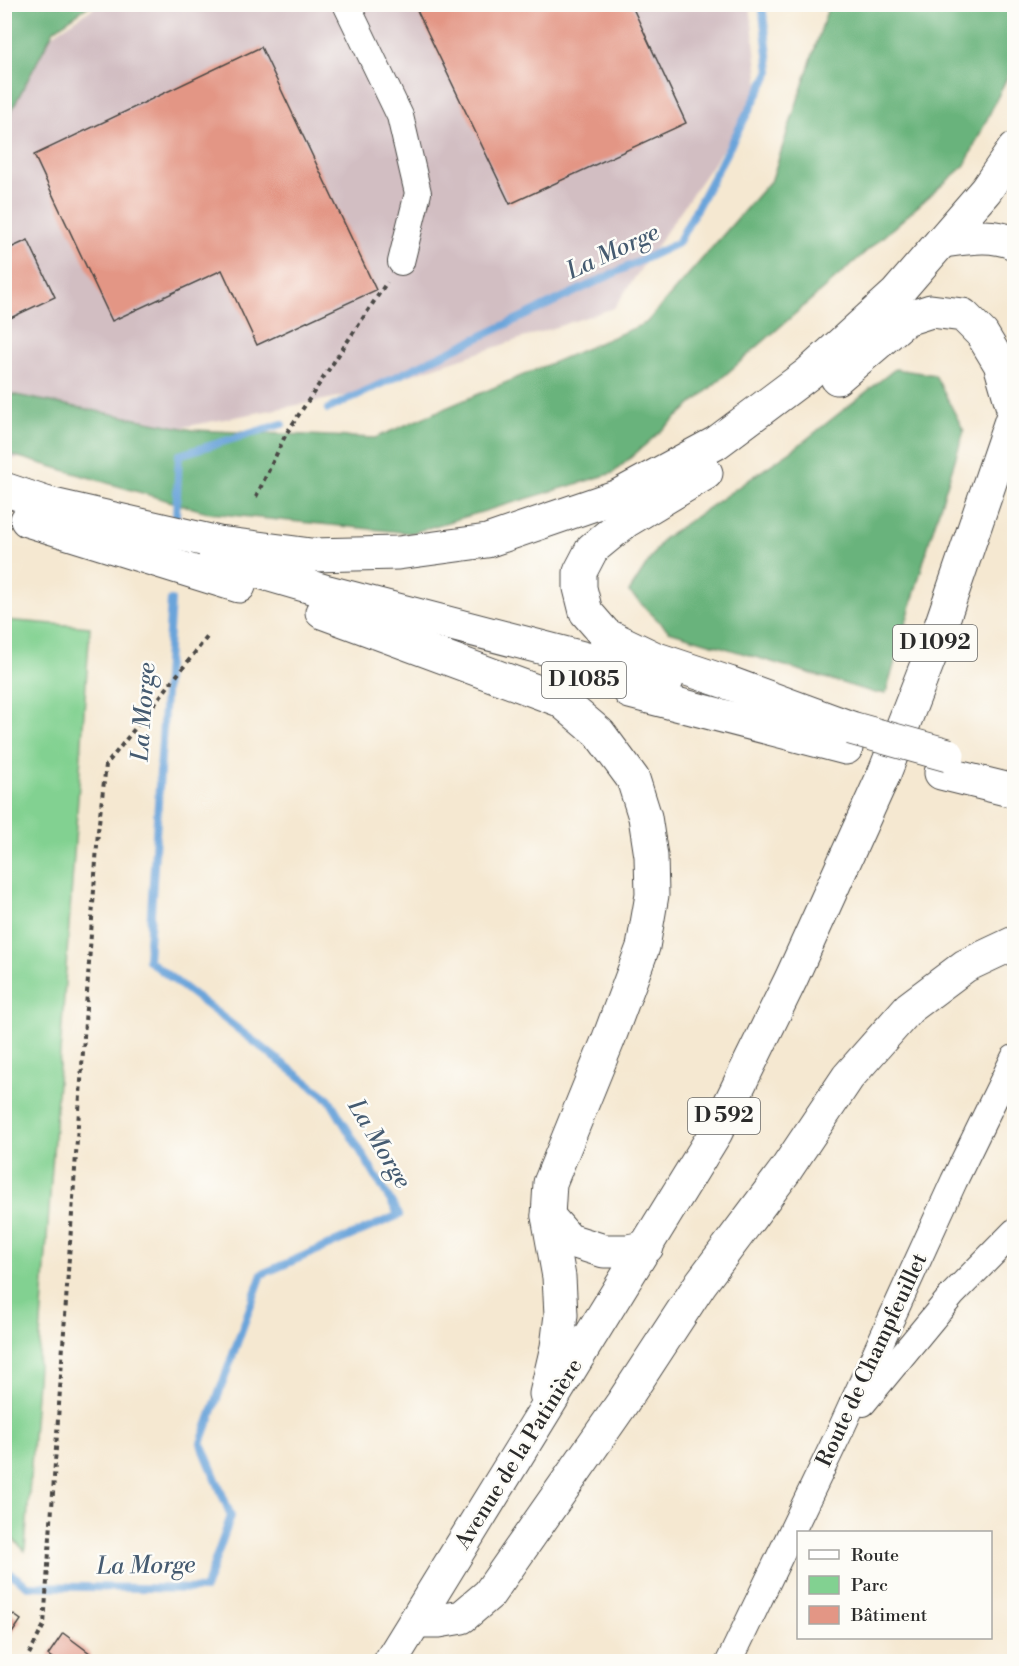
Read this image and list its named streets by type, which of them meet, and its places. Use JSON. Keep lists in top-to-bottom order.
{
  "streets": {
    "main road": [
      "D 1092",
      "D 1085",
      "D 592",
      "Avenue de la Patinière"
    ],
    "street": ["Route de Champfeuillet"]
  },
  "crossings": [
    ["D 1092", "D 592"],
    ["D 592", "Avenue de la Patinière"]
  ],
  "water": ["La Morge"],
  "legend": ["Route", "Parc", "Bâtiment"]
}
